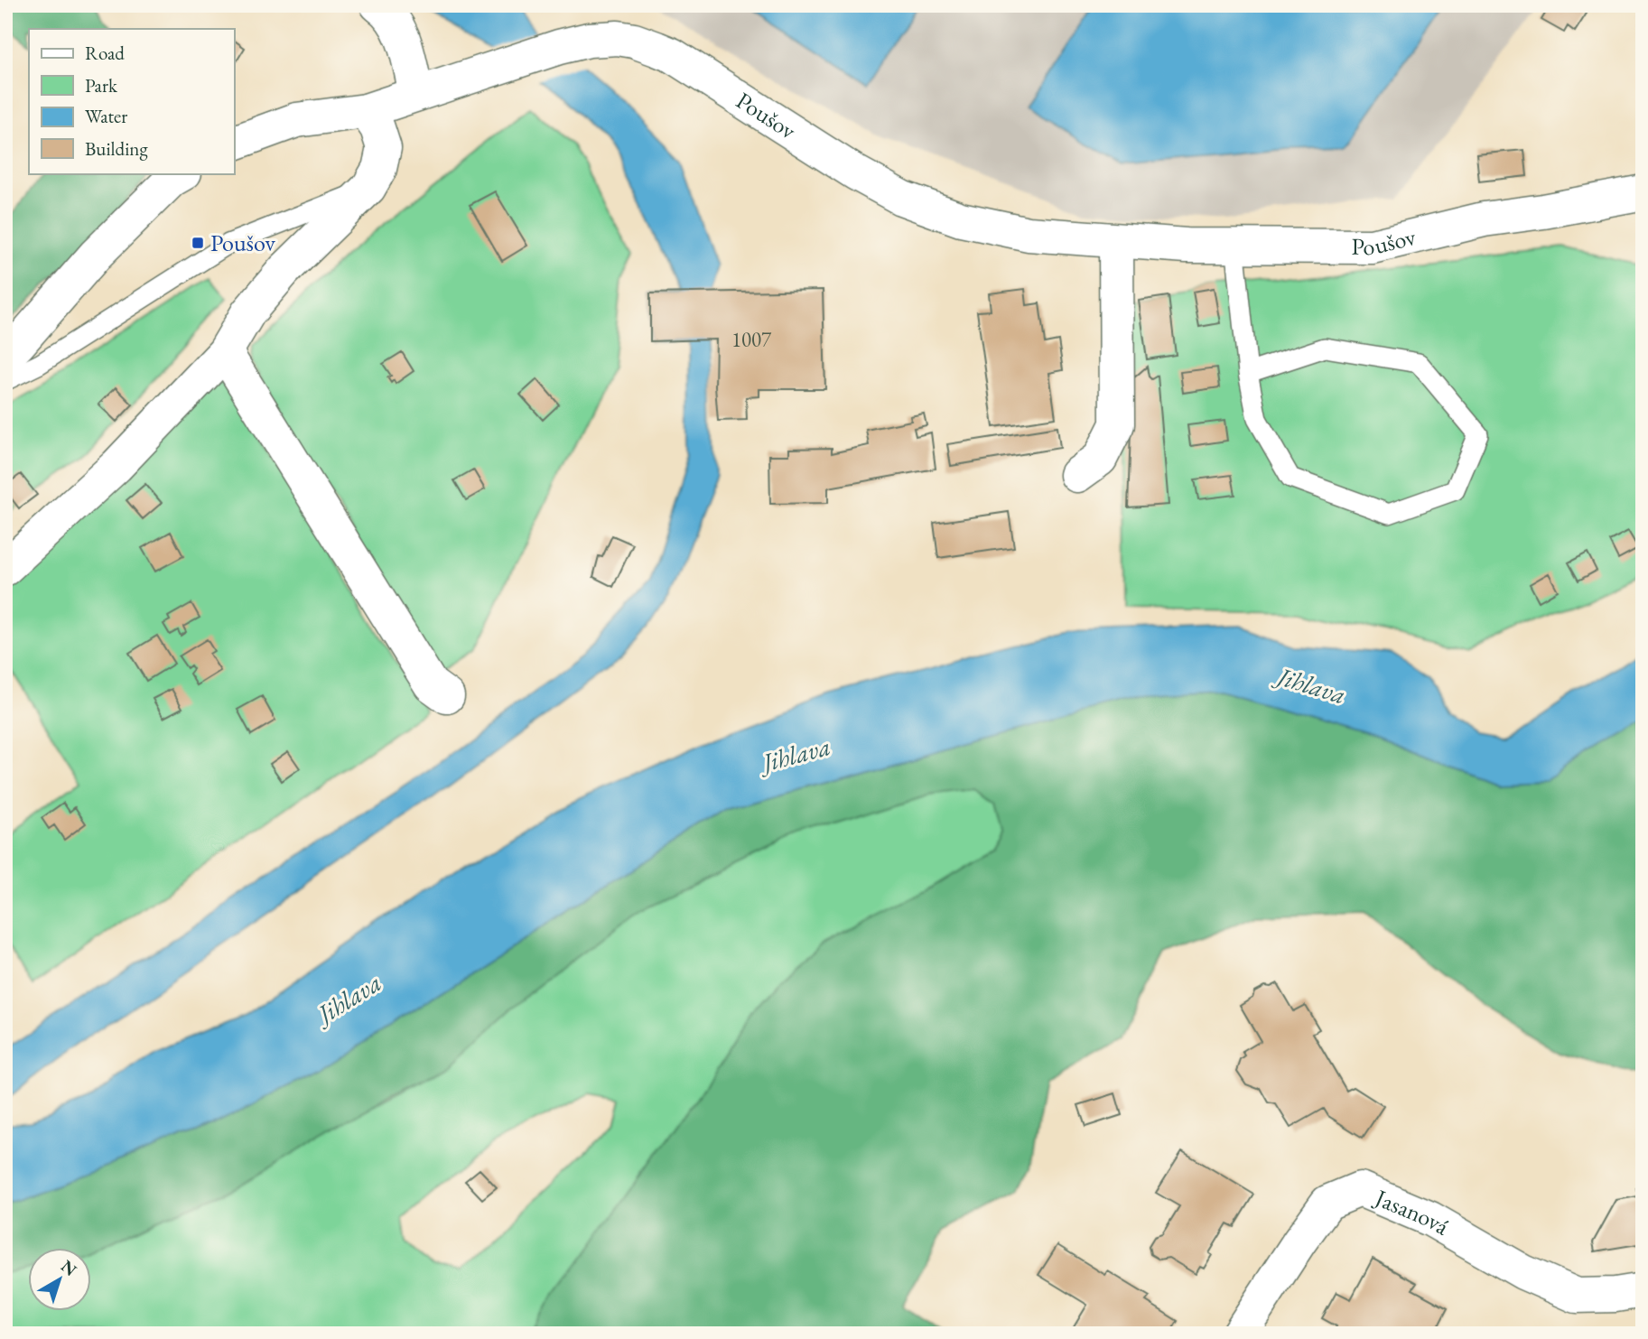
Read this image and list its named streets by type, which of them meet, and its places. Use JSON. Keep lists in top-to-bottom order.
{
  "streets": {
    "street": ["Poušov", "Jasanová"]
  },
  "water": ["Jihlava"],
  "places": {
    "transit": ["Poušov"]
  },
  "house_numbers": ["1007"],
  "legend": [
    "Road",
    "Park",
    "Water",
    "Building"
  ],
  "north": "top right"
}
